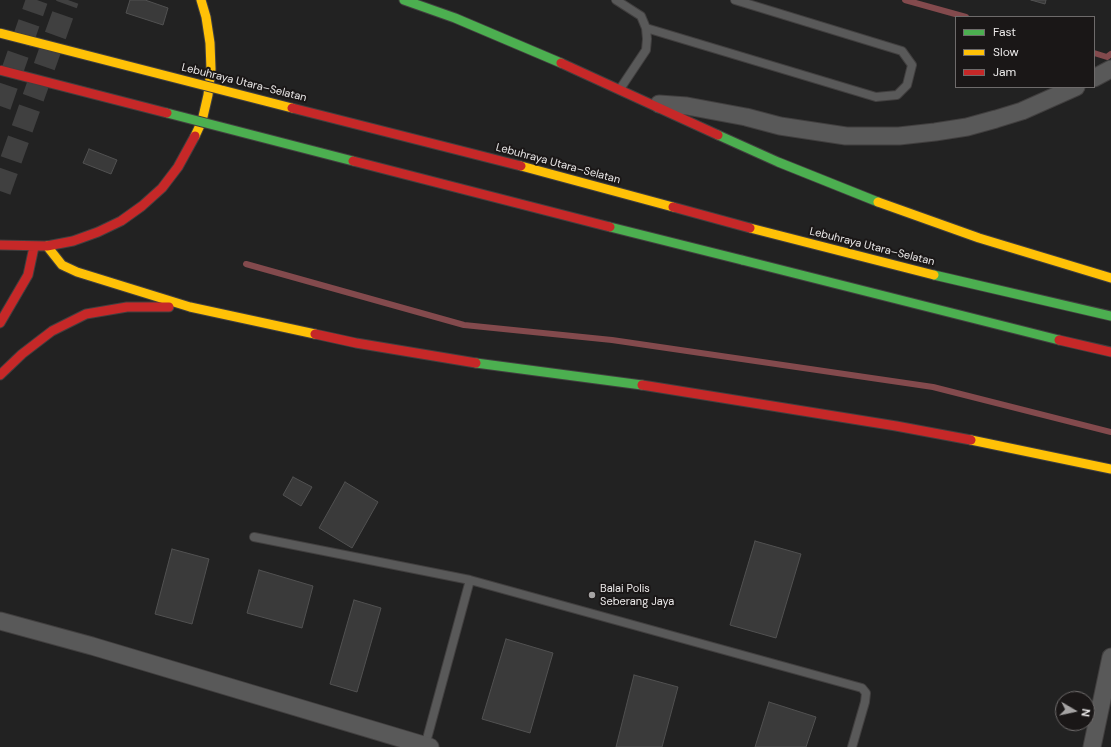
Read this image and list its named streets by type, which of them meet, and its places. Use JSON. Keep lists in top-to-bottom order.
{
  "streets": {
    "highway": ["Lebuhraya Utara–Selatan"]
  },
  "places": ["Balai Polis Seberang Jaya"],
  "legend": ["Fast", "Slow", "Jam"],
  "north": "right"
}
